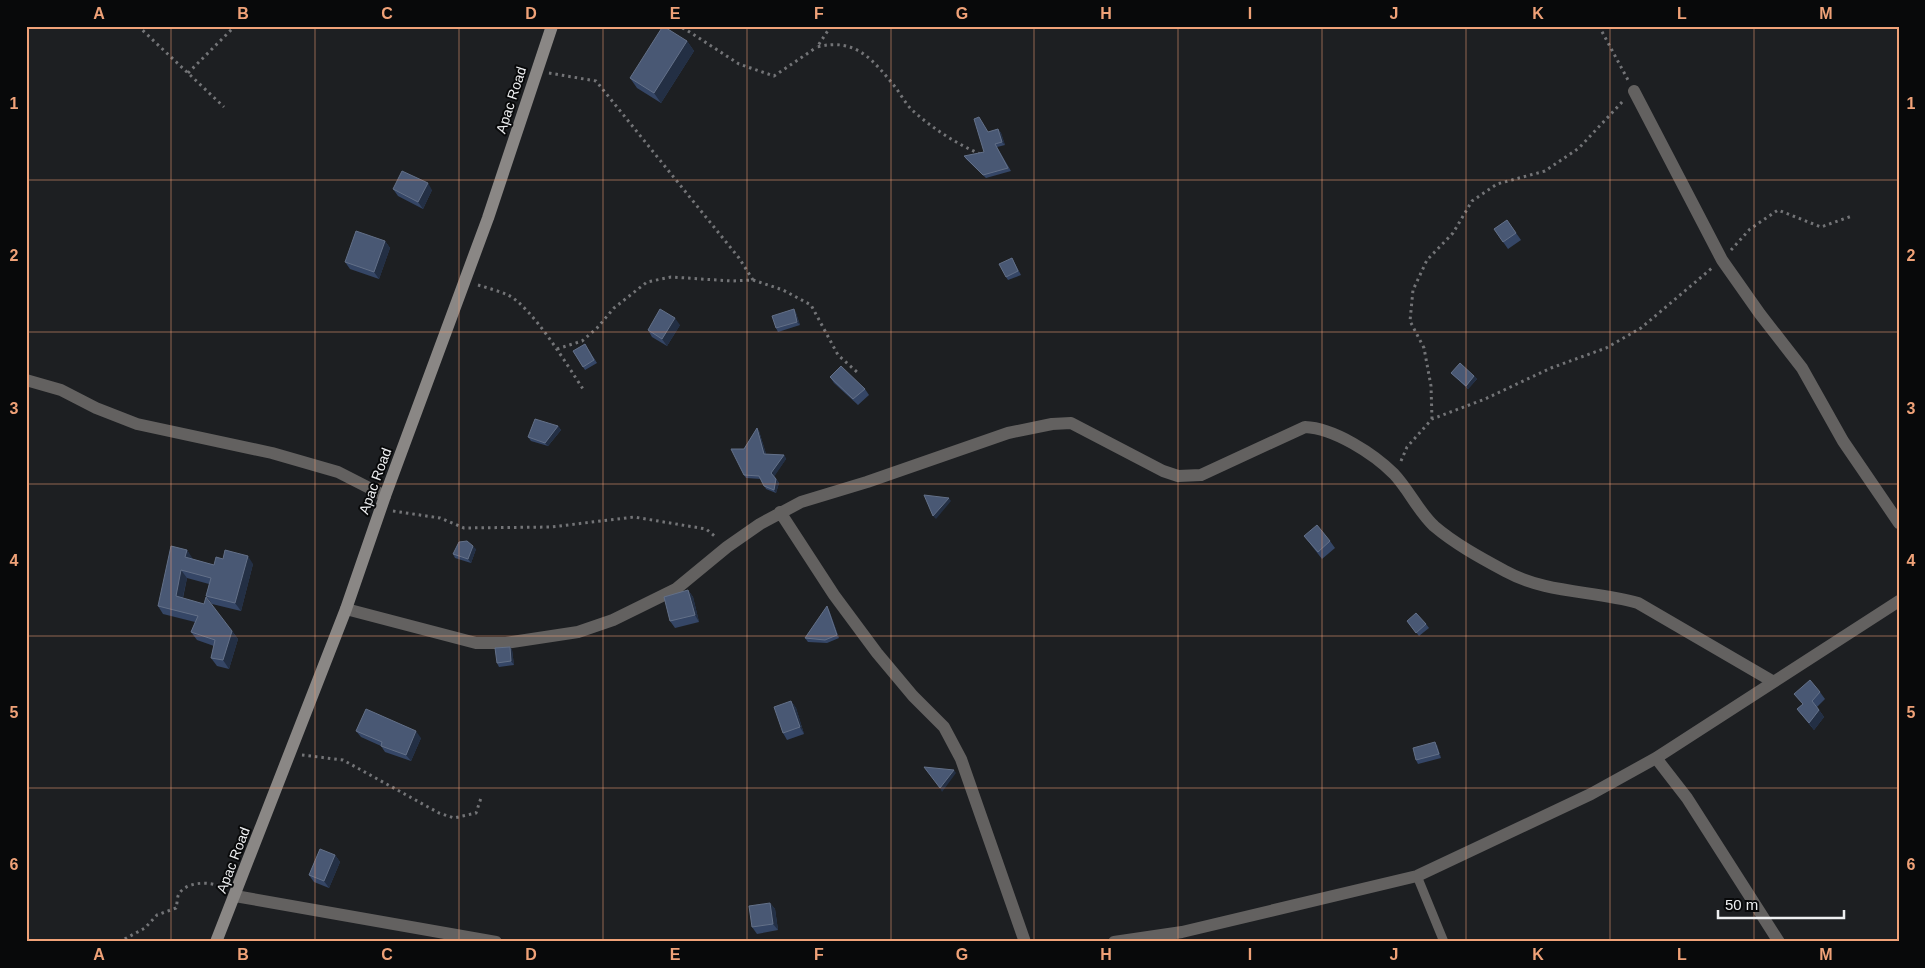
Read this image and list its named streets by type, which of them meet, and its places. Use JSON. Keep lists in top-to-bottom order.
{
  "streets": {
    "main road": ["Apac Road"]
  },
  "scale_bar": "50 m",
  "grid": {
    "columns": [
      "A",
      "B",
      "C",
      "D",
      "E",
      "F",
      "G",
      "H",
      "I",
      "J",
      "K",
      "L",
      "M"
    ],
    "rows": [
      "1",
      "2",
      "3",
      "4",
      "5",
      "6"
    ]
  }
}
